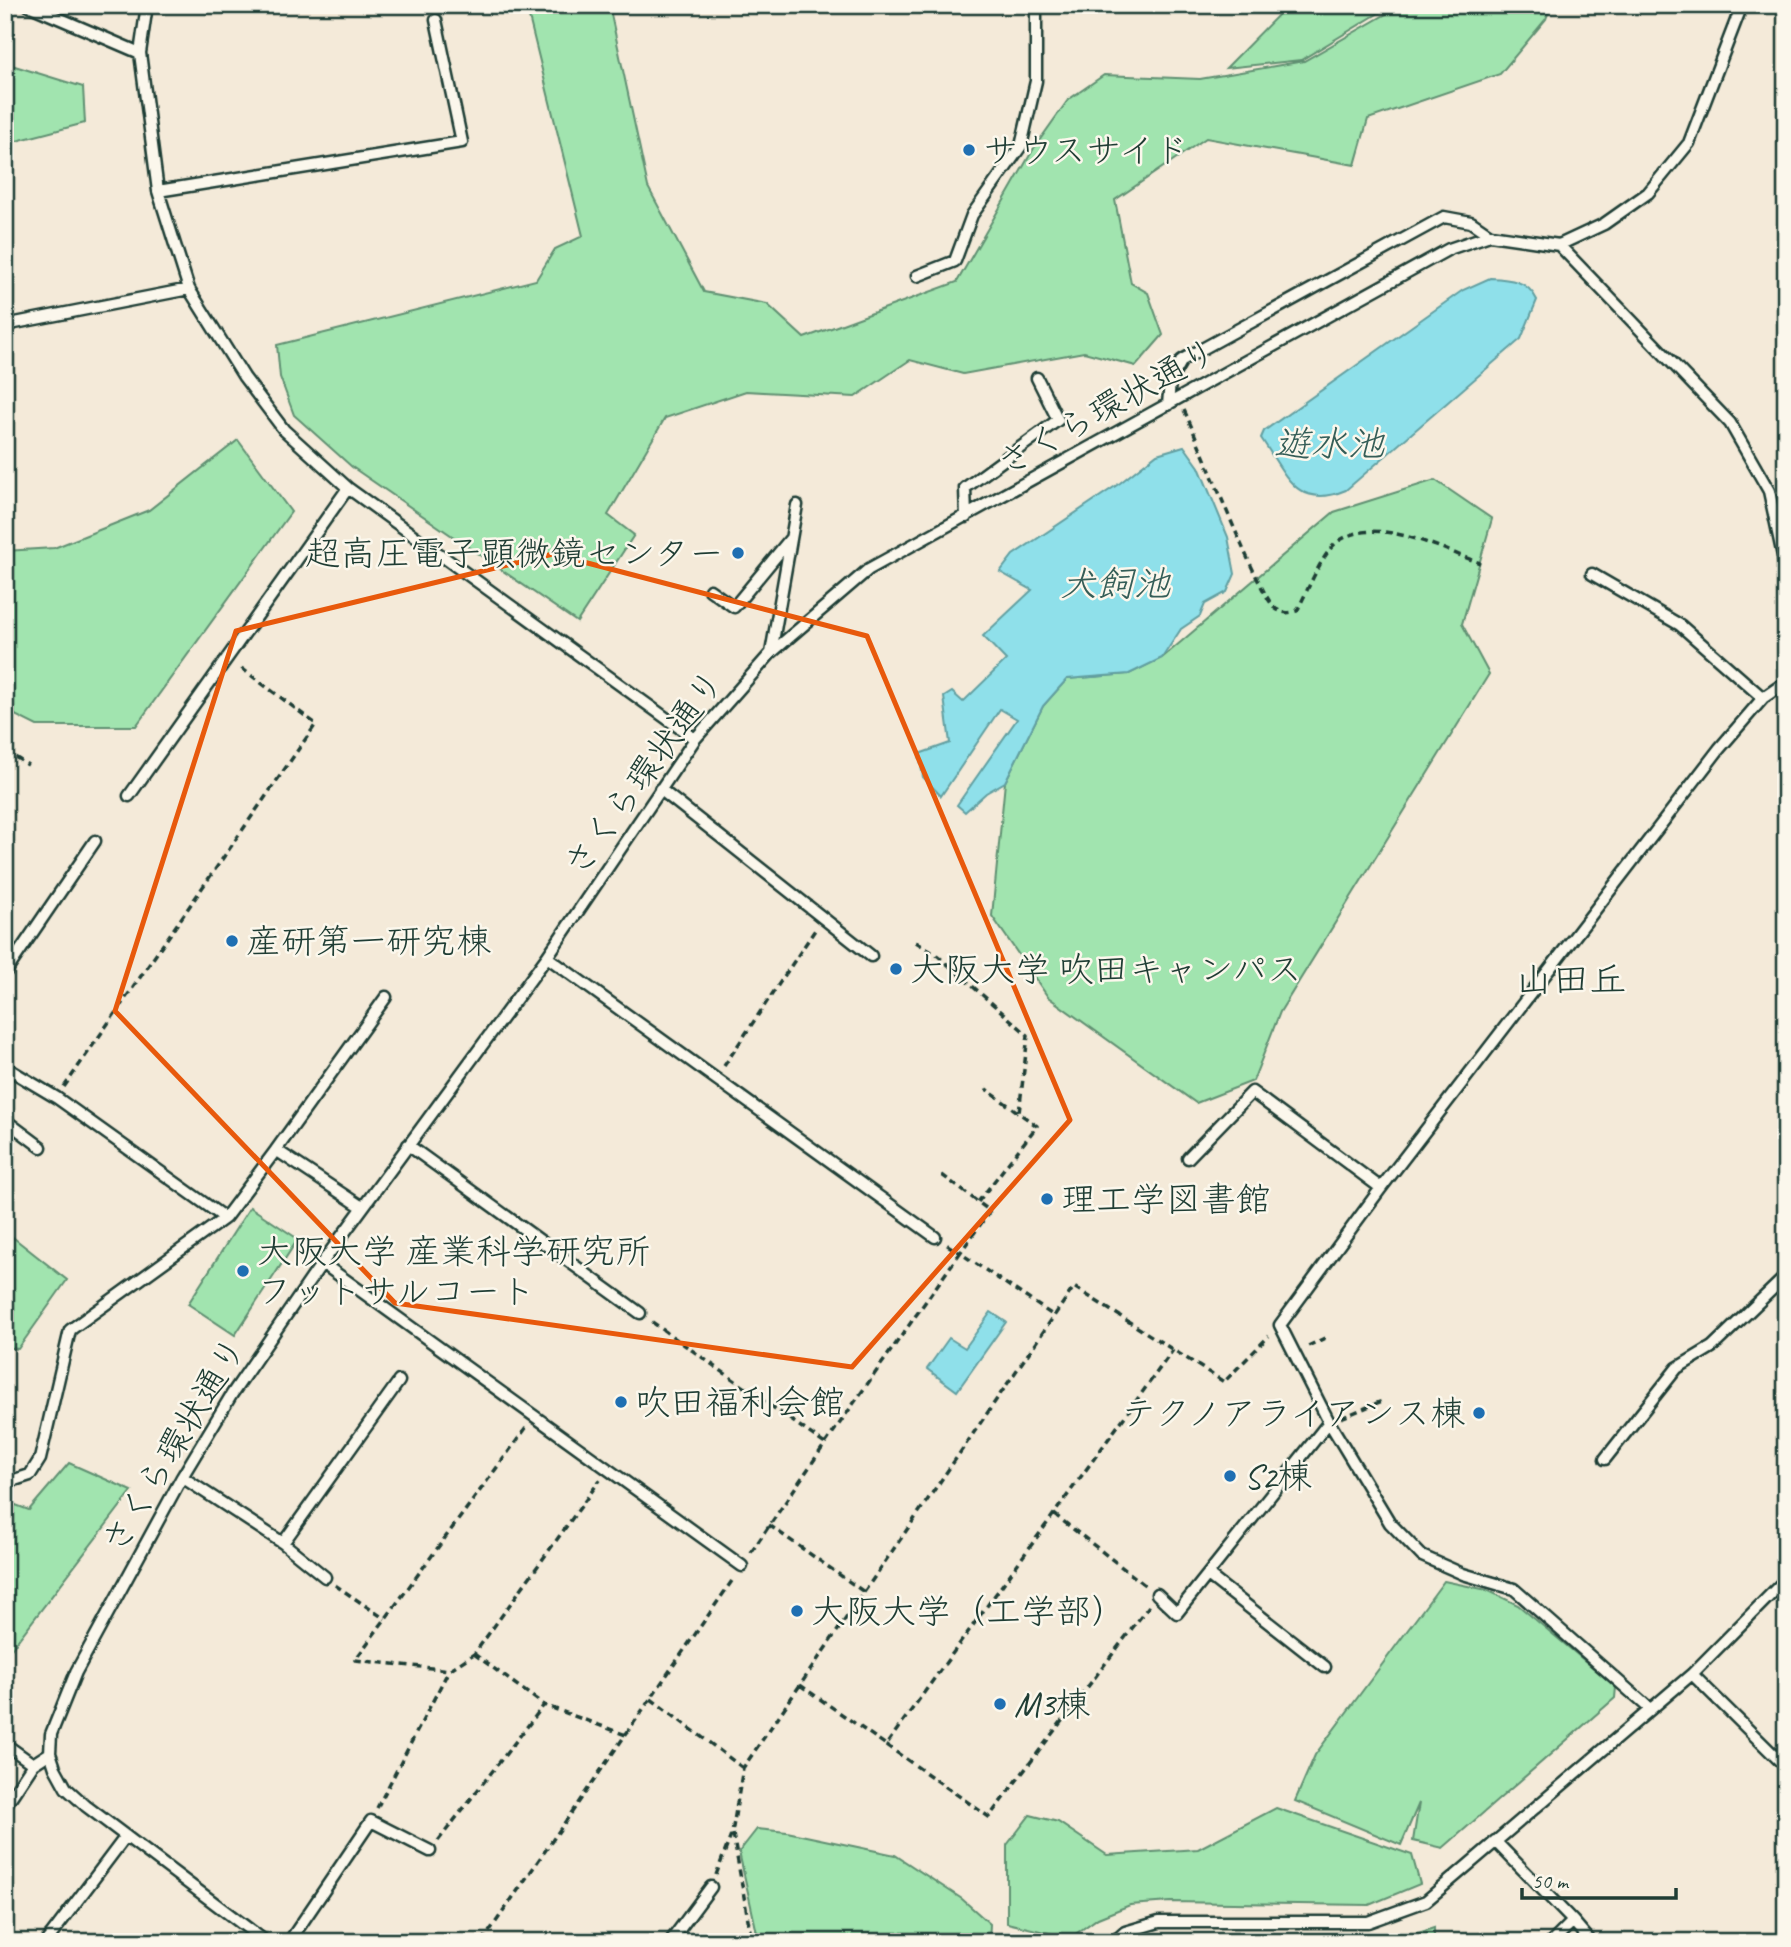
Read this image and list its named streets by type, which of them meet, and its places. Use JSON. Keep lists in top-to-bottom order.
{
  "streets": {
    "lane": ["さくら環状通り"]
  },
  "districts": ["山田丘"],
  "water": ["遊水池", "犬飼池"],
  "places": [
    "サウスサイド",
    "超高圧電子顕微鏡センター",
    "産研第一研究棟",
    "大阪大学 吹田キャンパス",
    "理工学図書館",
    "大阪大学 産業科学研究所 フットサルコート",
    "吹田福利会館",
    "テクノアライアンス棟",
    "S2棟",
    "大阪大学（工学部）",
    "M3棟"
  ],
  "scale_bar": "50 m"
}
